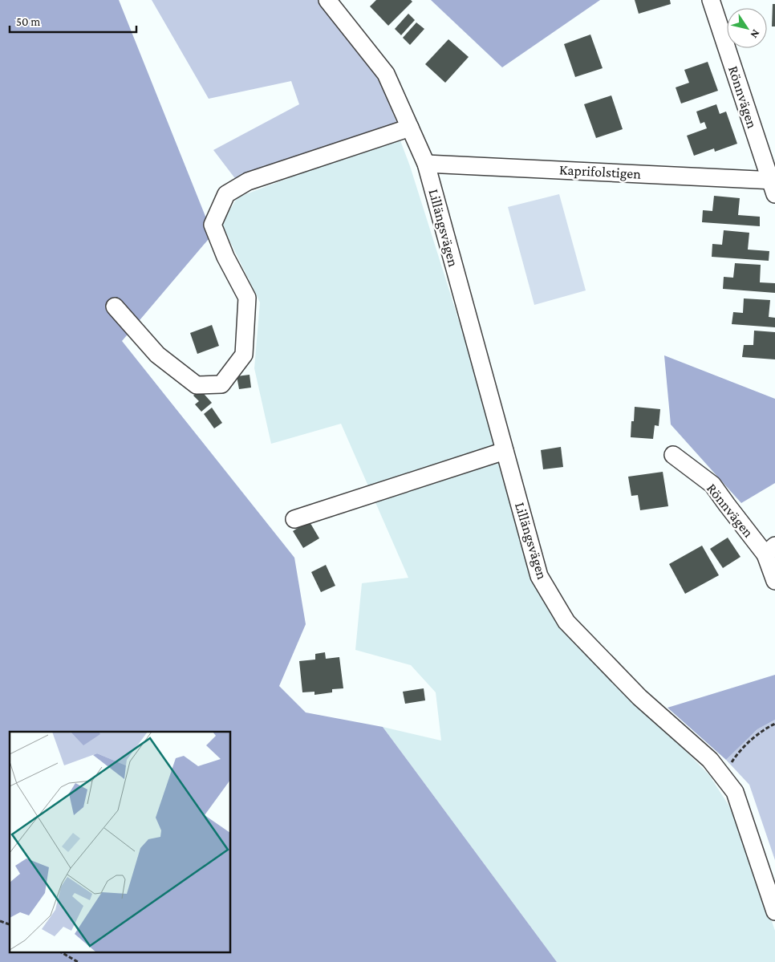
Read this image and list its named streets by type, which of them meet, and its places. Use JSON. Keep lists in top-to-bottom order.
{
  "streets": {
    "street": ["Rönnvägen", "Kaprifolstigen", "Lillängsvägen"]
  },
  "crossings": [
    ["Rönnvägen", "Kaprifolstigen"],
    ["Kaprifolstigen", "Lillängsvägen"]
  ],
  "scale_bar": "50 m",
  "north": "bottom right"
}
